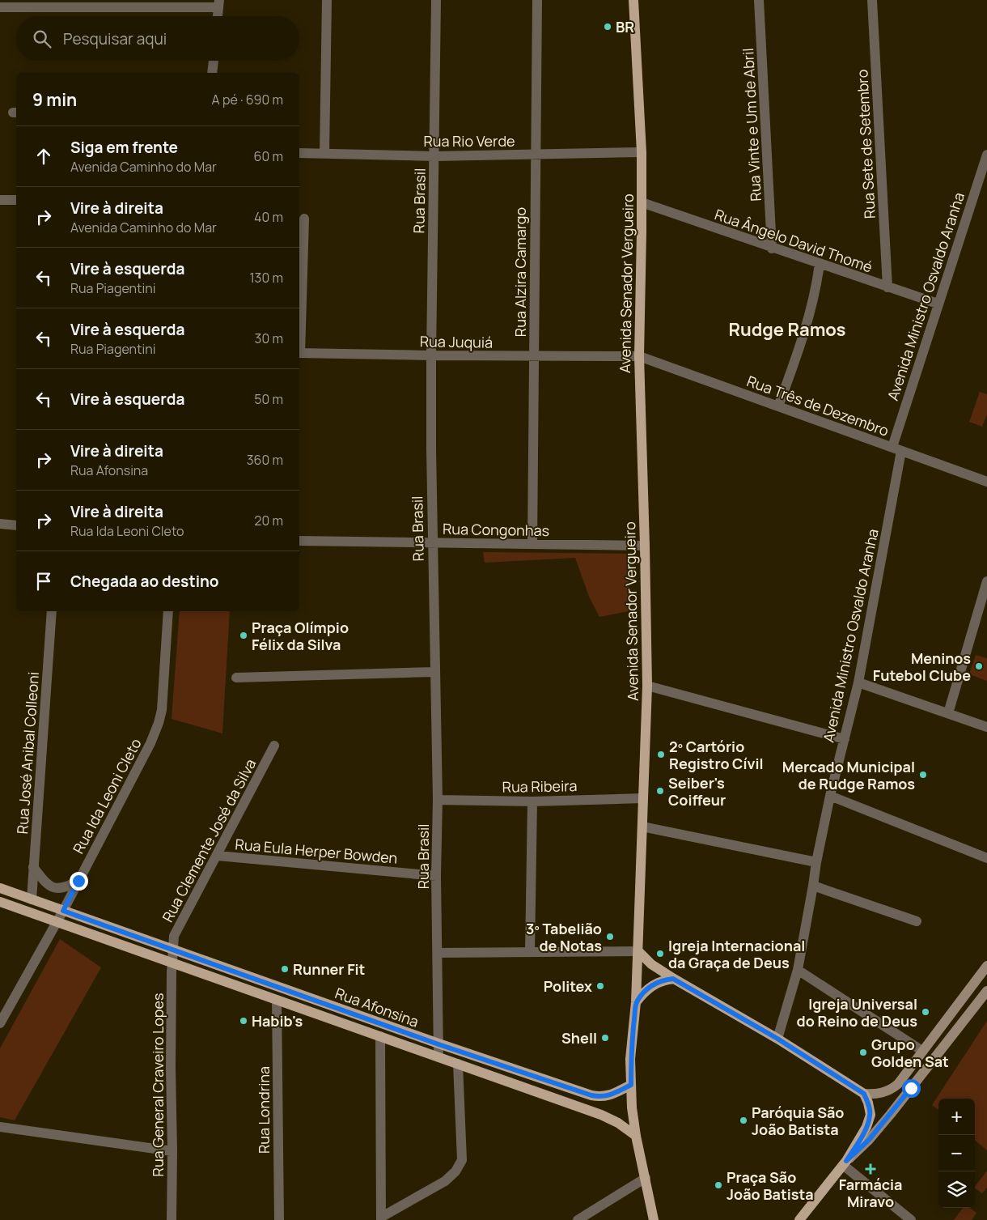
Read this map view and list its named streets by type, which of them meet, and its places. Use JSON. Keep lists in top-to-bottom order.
{
  "streets": {
    "main road": ["Avenida Senador Vergueiro", "Rua Afonsina"],
    "street": [
      "Rua Vinte e Um de Abril",
      "Rua Rio Verde",
      "Rua Sete de Setembro",
      "Rua Brasil",
      "Rua Ângelo David Thomé",
      "Rua Alzira Camargo",
      "Avenida Ministro Osvaldo Aranha",
      "Rua Juquiá",
      "Rua Três de Dezembro",
      "Rua Congonhas",
      "Rua José Anibal Colleoni",
      "Rua Ribeira",
      "Rua Ida Leoni Cleto",
      "Rua Clemente José da Silva",
      "Rua Eula Herper Bowden",
      "Rua General Craveiro Lopes",
      "Rua Londrina"
    ]
  },
  "crossings": [
    ["Rua Vinte e Um de Abril", "Rua Ângelo David Thomé"],
    ["Rua Rio Verde", "Rua Brasil"],
    ["Rua Rio Verde", "Rua Alzira Camargo"],
    ["Rua Rio Verde", "Avenida Senador Vergueiro"],
    ["Rua Sete de Setembro", "Rua Ângelo David Thomé"],
    ["Rua Brasil", "Rua Juquiá"],
    ["Rua Brasil", "Rua Congonhas"],
    ["Rua Brasil", "Rua Ribeira"],
    ["Rua Brasil", "Rua Eula Herper Bowden"],
    ["Rua Brasil", "Rua Afonsina"],
    ["Rua Ângelo David Thomé", "Avenida Senador Vergueiro"],
    ["Rua Ângelo David Thomé", "Avenida Ministro Osvaldo Aranha"],
    ["Rua Alzira Camargo", "Rua Juquiá"],
    ["Rua Alzira Camargo", "Rua Congonhas"],
    ["Avenida Senador Vergueiro", "Rua Juquiá"],
    ["Avenida Senador Vergueiro", "Rua Três de Dezembro"],
    ["Avenida Senador Vergueiro", "Rua Congonhas"],
    ["Avenida Senador Vergueiro", "Rua Ribeira"],
    ["Avenida Senador Vergueiro", "Rua Afonsina"],
    ["Avenida Ministro Osvaldo Aranha", "Rua Três de Dezembro"],
    ["Rua Juquiá", "Rua Três de Dezembro"],
    ["Rua José Anibal Colleoni", "Rua Afonsina"],
    ["Rua Ida Leoni Cleto", "Rua Afonsina"],
    ["Rua Clemente José da Silva", "Rua Eula Herper Bowden"],
    ["Rua Clemente José da Silva", "Rua Afonsina"],
    ["Rua Clemente José da Silva", "Rua General Craveiro Lopes"],
    ["Rua Afonsina", "Rua General Craveiro Lopes"],
    ["Rua Afonsina", "Rua Londrina"]
  ],
  "districts": ["Rudge Ramos"],
  "places": {
    "other": [
      "BR",
      "Praça Olímpio Félix da Silva",
      "Meninos Futebol Clube",
      "2º Cartório Registro Cívil",
      "Mercado Municipal de Rudge Ramos",
      "Seiber's Coiffeur",
      "3º Tabelião de Notas",
      "Igreja Internacional da Graça de Deus",
      "Runner Fit",
      "Politex",
      "Igreja Universal do Reino de Deus",
      "Habib's",
      "Shell",
      "Grupo Golden Sat",
      "Paróquia São João Batista",
      "Praça São João Batista"
    ],
    "health": ["Farmácia Miravo"]
  },
  "page": {
    "search": "Pesquisar aqui",
    "heading": ["9 min", "A pé · 690 m"],
    "list": [
      ["Siga em frente", "Avenida Caminho do Mar", "60 m"],
      ["Vire à direita", "Avenida Caminho do Mar", "40 m"],
      ["Vire à esquerda", "Rua Piagentini", "130 m"],
      ["Vire à esquerda", "Rua Piagentini", "30 m"],
      ["Vire à esquerda", "50 m"],
      ["Vire à direita", "Rua Afonsina", "360 m"],
      ["Vire à direita", "Rua Ida Leoni Cleto", "20 m"],
      "Chegada ao destino"
    ],
    "map_buttons": ["+", "−"]
  }
}
